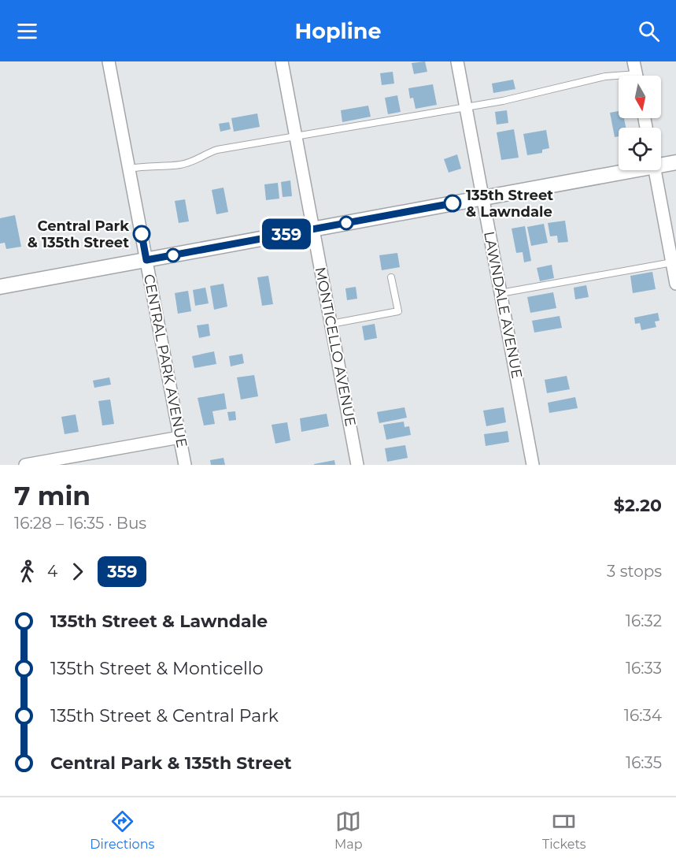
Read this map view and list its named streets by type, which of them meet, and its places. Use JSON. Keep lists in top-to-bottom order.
{
  "streets": {
    "street": ["LAWNDALE AVENUE", "MONTICELLO AVENUE", "CENTRAL PARK AVENUE"]
  },
  "places": ["135th Street & Lawndale", "Central Park & 135th Street"],
  "lines": ["bus line 359"],
  "north": "bottom",
  "page": {
    "header": "Hopline",
    "on_map": "359",
    "heading": ["7 min", "16:28 – 16:35 · Bus", "$2.20"],
    "legs": ["4", "359", "3 stops"],
    "list": [
      {
        "name": "135th Street & Lawndale",
        "value": "16:32"
      },
      {
        "name": "135th Street & Monticello",
        "value": "16:33"
      },
      {
        "name": "135th Street & Central Park",
        "value": "16:34"
      },
      {
        "name": "Central Park & 135th Street",
        "value": "16:35"
      }
    ],
    "tabs": ["Directions", "Map", "Tickets"]
  }
}
